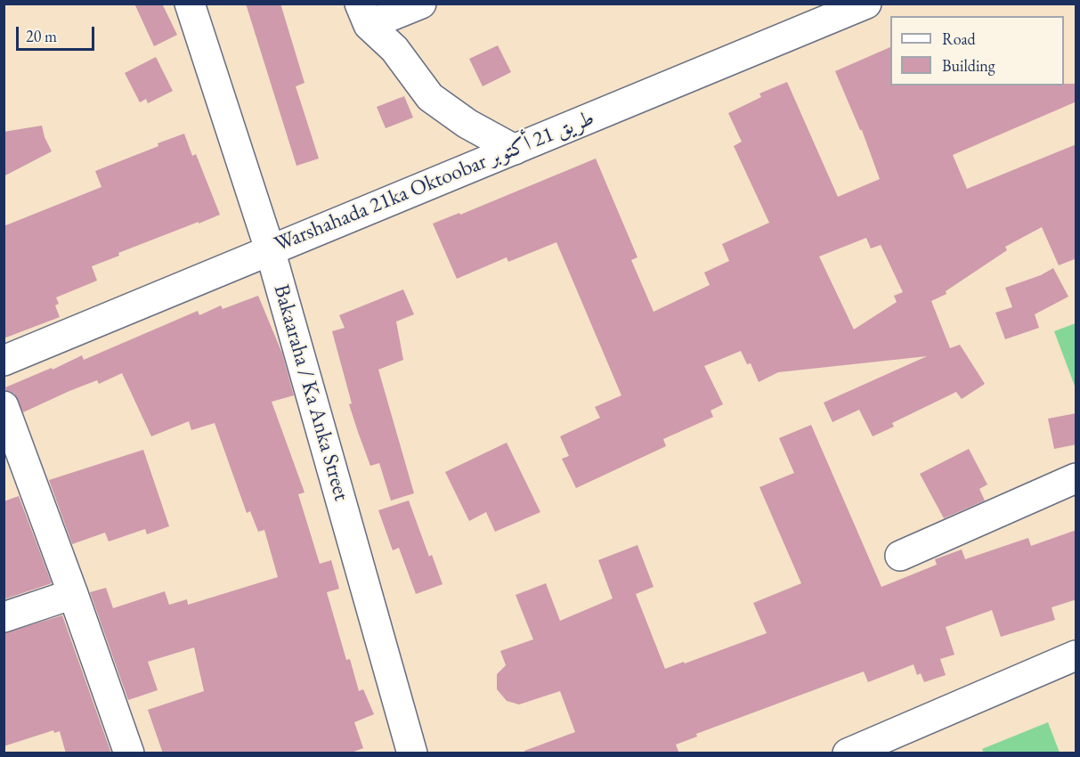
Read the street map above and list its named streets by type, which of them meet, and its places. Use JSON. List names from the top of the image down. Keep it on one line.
{"streets":{"street":["Warshahada 21ka Oktoobar طريق 21 أكتوبر","Bakaaraha / Ka Anka Street"]},"crossings":[["Warshahada 21ka Oktoobar طريق 21 أكتوبر","Bakaaraha / Ka Anka Street"]],"legend":["Road","Building"],"scale_bar":"20 m"}
